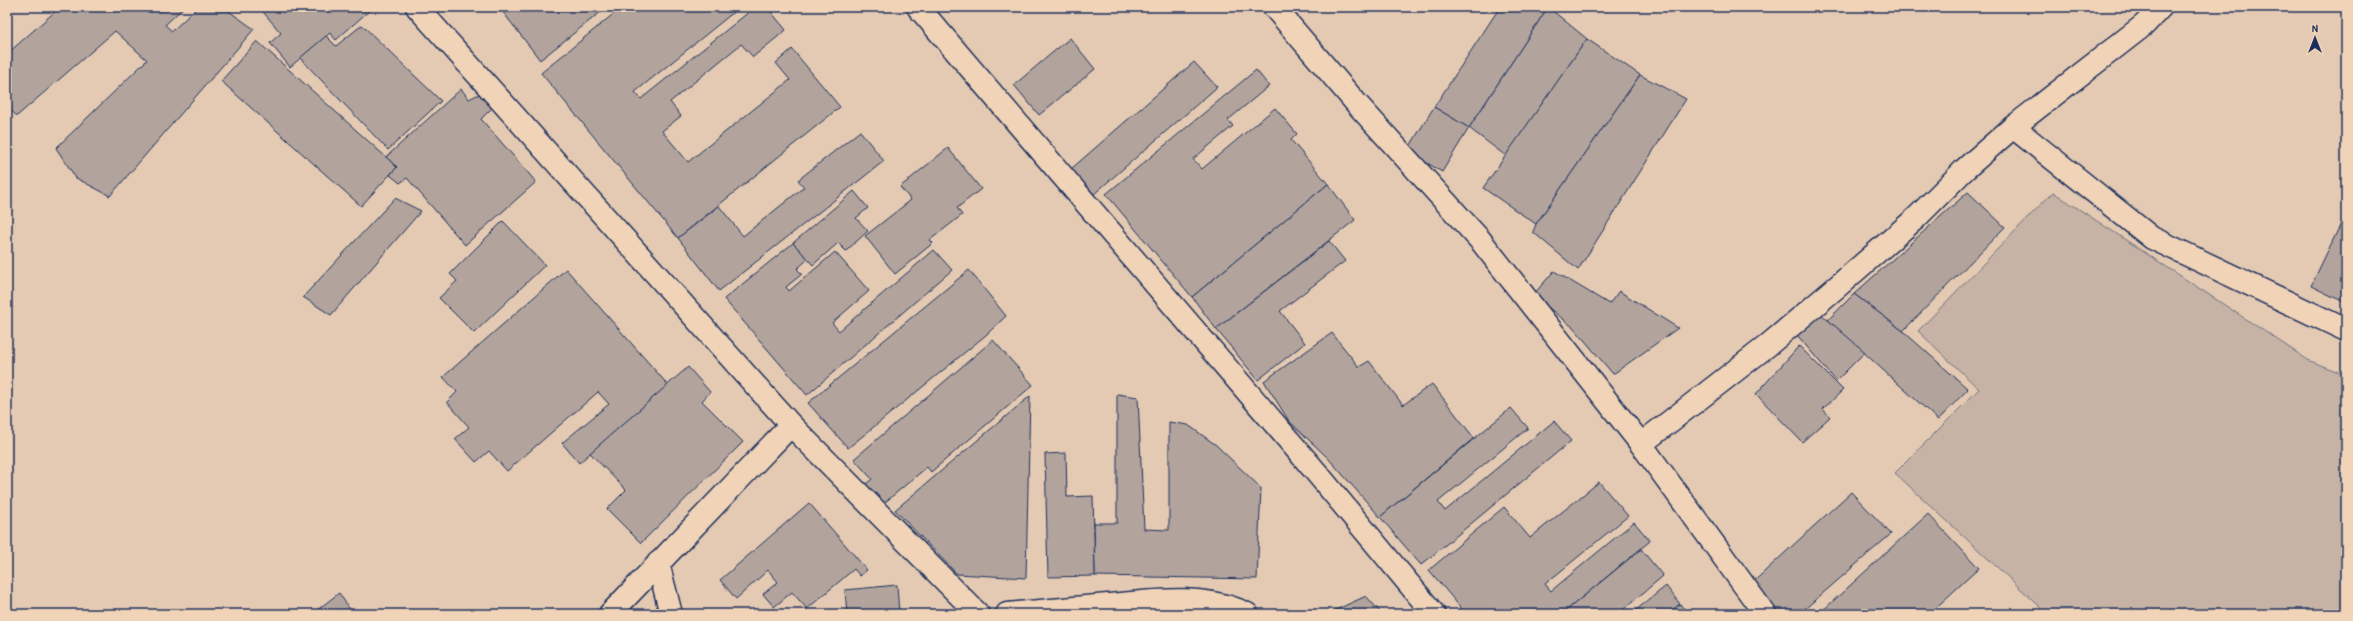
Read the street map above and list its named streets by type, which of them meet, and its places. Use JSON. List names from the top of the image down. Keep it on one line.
{"north":"top"}
